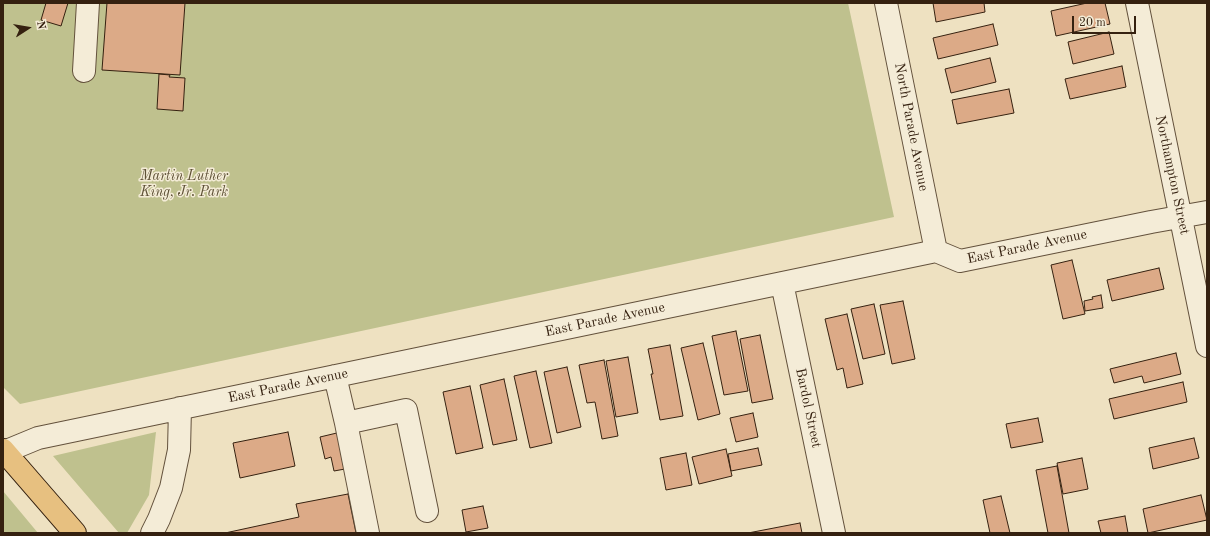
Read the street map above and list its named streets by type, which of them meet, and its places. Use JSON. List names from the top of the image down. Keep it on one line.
{"streets":{"street":["North Parade Avenue","Northampton Street","East Parade Avenue","Bardol Street"]},"crossings":[["North Parade Avenue","East Parade Avenue"],["Northampton Street","East Parade Avenue"],["East Parade Avenue","Bardol Street"]],"parks":["Martin Luther King, Jr. Park"],"scale_bar":"20 m","north":"right"}
